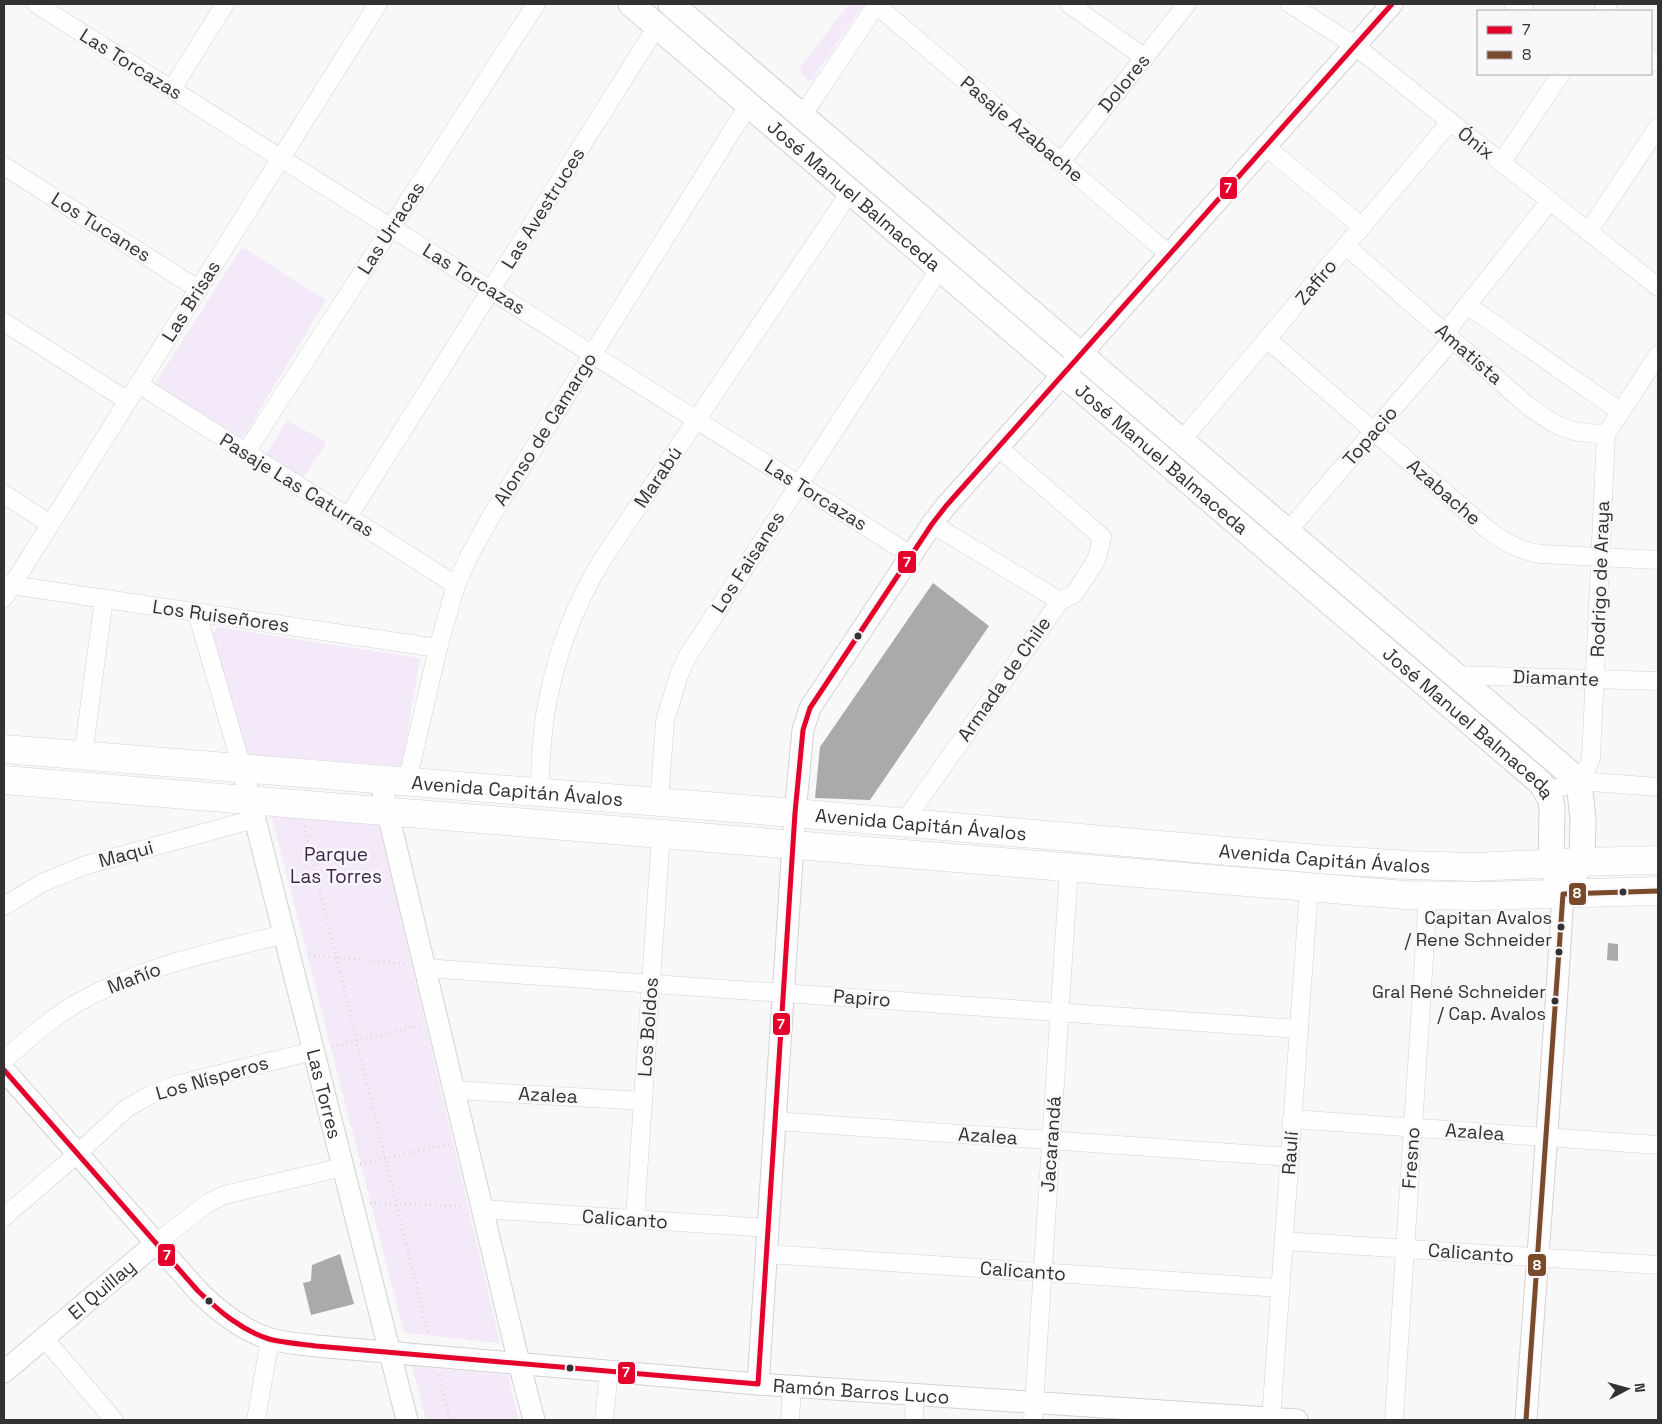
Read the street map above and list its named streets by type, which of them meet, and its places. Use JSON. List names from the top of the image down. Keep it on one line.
{"streets":{"highway":["Avenida Capitán Ávalos"],"main road":["José Manuel Balmaceda"],"street":["Las Torcazas","Dolores","Pasaje Azabache","Ónix","Las Avestruces","Los Tucanes","Las Urracas","Zafiro","Las Brisas","Amatista","Alonso de Camargo","Topacio","Marabú","Pasaje Las Caturras","Azabache","Los Faisanes","Rodrigo de Araya","Los Ruiseñores","Diamante","Armada de Chile","Maqui","Mañío","Papiro","Los Boldos","Los Nísperos","Las Torres","Azalea","Jacarandá","Raulí","Fresno","Calicanto","El Quillay","Ramón Barros Luco"]},"crossings":[["Las Torcazas","Las Avestruces"],["Las Torcazas","Las Urracas"],["Las Torcazas","Las Brisas"],["Las Torcazas","Alonso de Camargo"],["Las Torcazas","Marabú"],["Las Torcazas","Los Faisanes"],["Dolores","Pasaje Azabache"],["Ónix","Zafiro"],["Ónix","Topacio"],["José Manuel Balmaceda","Las Avestruces"],["José Manuel Balmaceda","Zafiro"],["José Manuel Balmaceda","Alonso de Camargo"],["José Manuel Balmaceda","Topacio"],["José Manuel Balmaceda","Marabú"],["José Manuel Balmaceda","Los Faisanes"],["José Manuel Balmaceda","Rodrigo de Araya"],["José Manuel Balmaceda","Diamante"],["José Manuel Balmaceda","Avenida Capitán Ávalos"],["Las Avestruces","Pasaje Las Caturras"],["Los Tucanes","Las Brisas"],["Las Urracas","Pasaje Las Caturras"],["Zafiro","Amatista"],["Zafiro","Azabache"],["Las Brisas","Pasaje Las Caturras"],["Las Brisas","Los Ruiseñores"],["Amatista","Topacio"],["Amatista","Rodrigo de Araya"],["Alonso de Camargo","Pasaje Las Caturras"],["Alonso de Camargo","Los Ruiseñores"],["Alonso de Camargo","Avenida Capitán Ávalos"],["Topacio","Azabache"],["Marabú","Avenida Capitán Ávalos"],["Azabache","Rodrigo de Araya"],["Los Faisanes","Avenida Capitán Ávalos"],["Rodrigo de Araya","Diamante"],["Armada de Chile","Avenida Capitán Ávalos"],["Avenida Capitán Ávalos","Maqui"],["Avenida Capitán Ávalos","Los Boldos"],["Avenida Capitán Ávalos","Las Torres"],["Avenida Capitán Ávalos","Jacarandá"],["Avenida Capitán Ávalos","Raulí"],["Avenida Capitán Ávalos","Fresno"],["Maqui","Las Torres"],["Mañío","Las Torres"],["Papiro","Los Boldos"],["Papiro","Jacarandá"],["Papiro","Raulí"],["Los Boldos","Azalea"],["Los Boldos","Calicanto"],["Los Nísperos","Las Torres"],["Los Nísperos","Ramón Barros Luco"],["Las Torres","El Quillay"],["Las Torres","Ramón Barros Luco"],["Azalea","Jacarandá"],["Azalea","Raulí"],["Azalea","Fresno"],["Jacarandá","Calicanto"],["Jacarandá","Ramón Barros Luco"],["Raulí","Calicanto"],["Raulí","Ramón Barros Luco"],["Fresno","Calicanto"],["El Quillay","Ramón Barros Luco"]],"parks":["Parque Las Torres"],"places":["Capitan Avalos / Rene Schneider","Gral René Schneider / Cap. Avalos"],"lines":["transit line 7","transit line 8"],"legend":["7","8"],"north":"right"}
